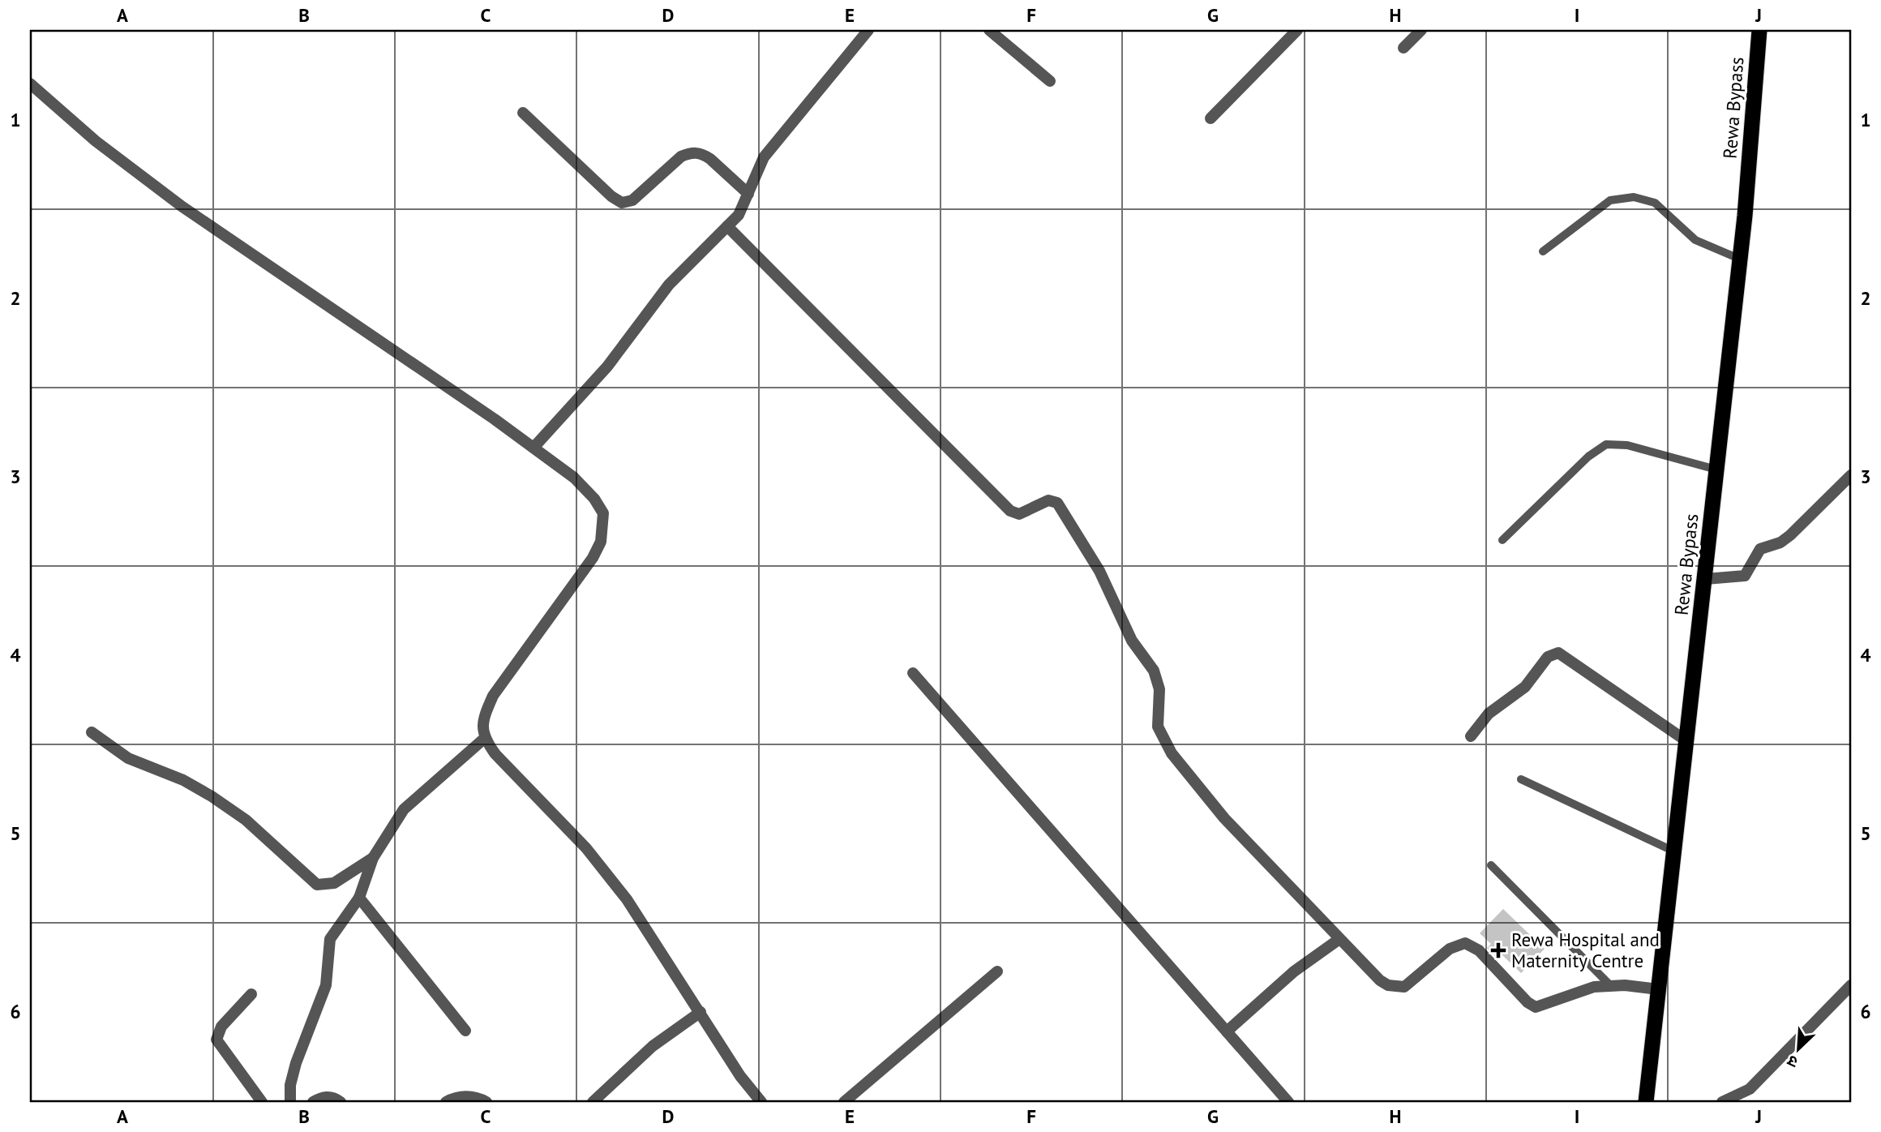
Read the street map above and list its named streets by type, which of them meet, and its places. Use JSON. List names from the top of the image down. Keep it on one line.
{"streets":{"highway":["Rewa Bypass"]},"places":{"health":["Rewa Hospital and Maternity Centre"]},"north":"bottom left","grid":{"columns":["A","B","C","D","E","F","G","H","I","J"],"rows":["1","2","3","4","5","6"]}}
